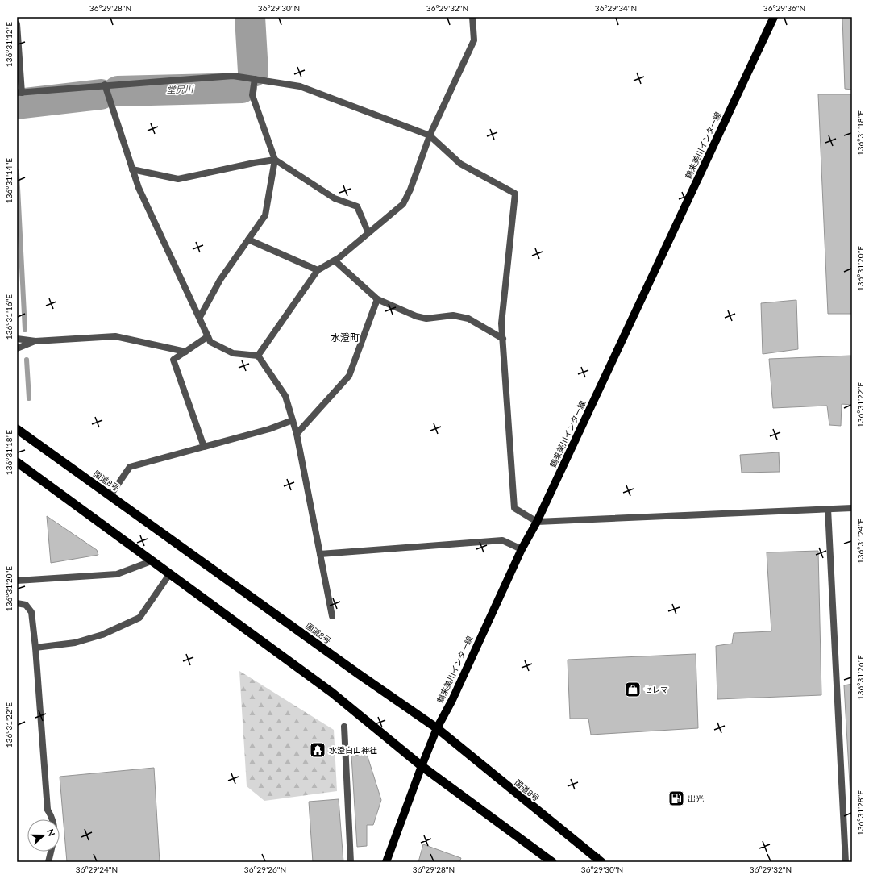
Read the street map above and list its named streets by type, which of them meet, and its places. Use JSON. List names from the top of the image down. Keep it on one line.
{"streets":{"highway":["国道8号"],"main road":["鶴来美川インター線"]},"crossings":[["鶴来美川インター線","国道8号"]],"districts":["水澄町"],"water":["堂尻川"],"places":{"shop":["セレマ"],"temple":["水澄白山神社"],"fuel station":["出光"]},"north":"right","coordinates":["36°29'28\"N","36°29'30\"N","36°29'32\"N","36°29'34\"N","36°29'36\"N","136°31'12\"E","136°31'18\"E","136°31'14\"E","136°31'20\"E","136°31'16\"E","136°31'22\"E","136°31'24\"E","136°31'26\"E","136°31'28\"E","36°29'24\"N","36°29'26\"N"]}
